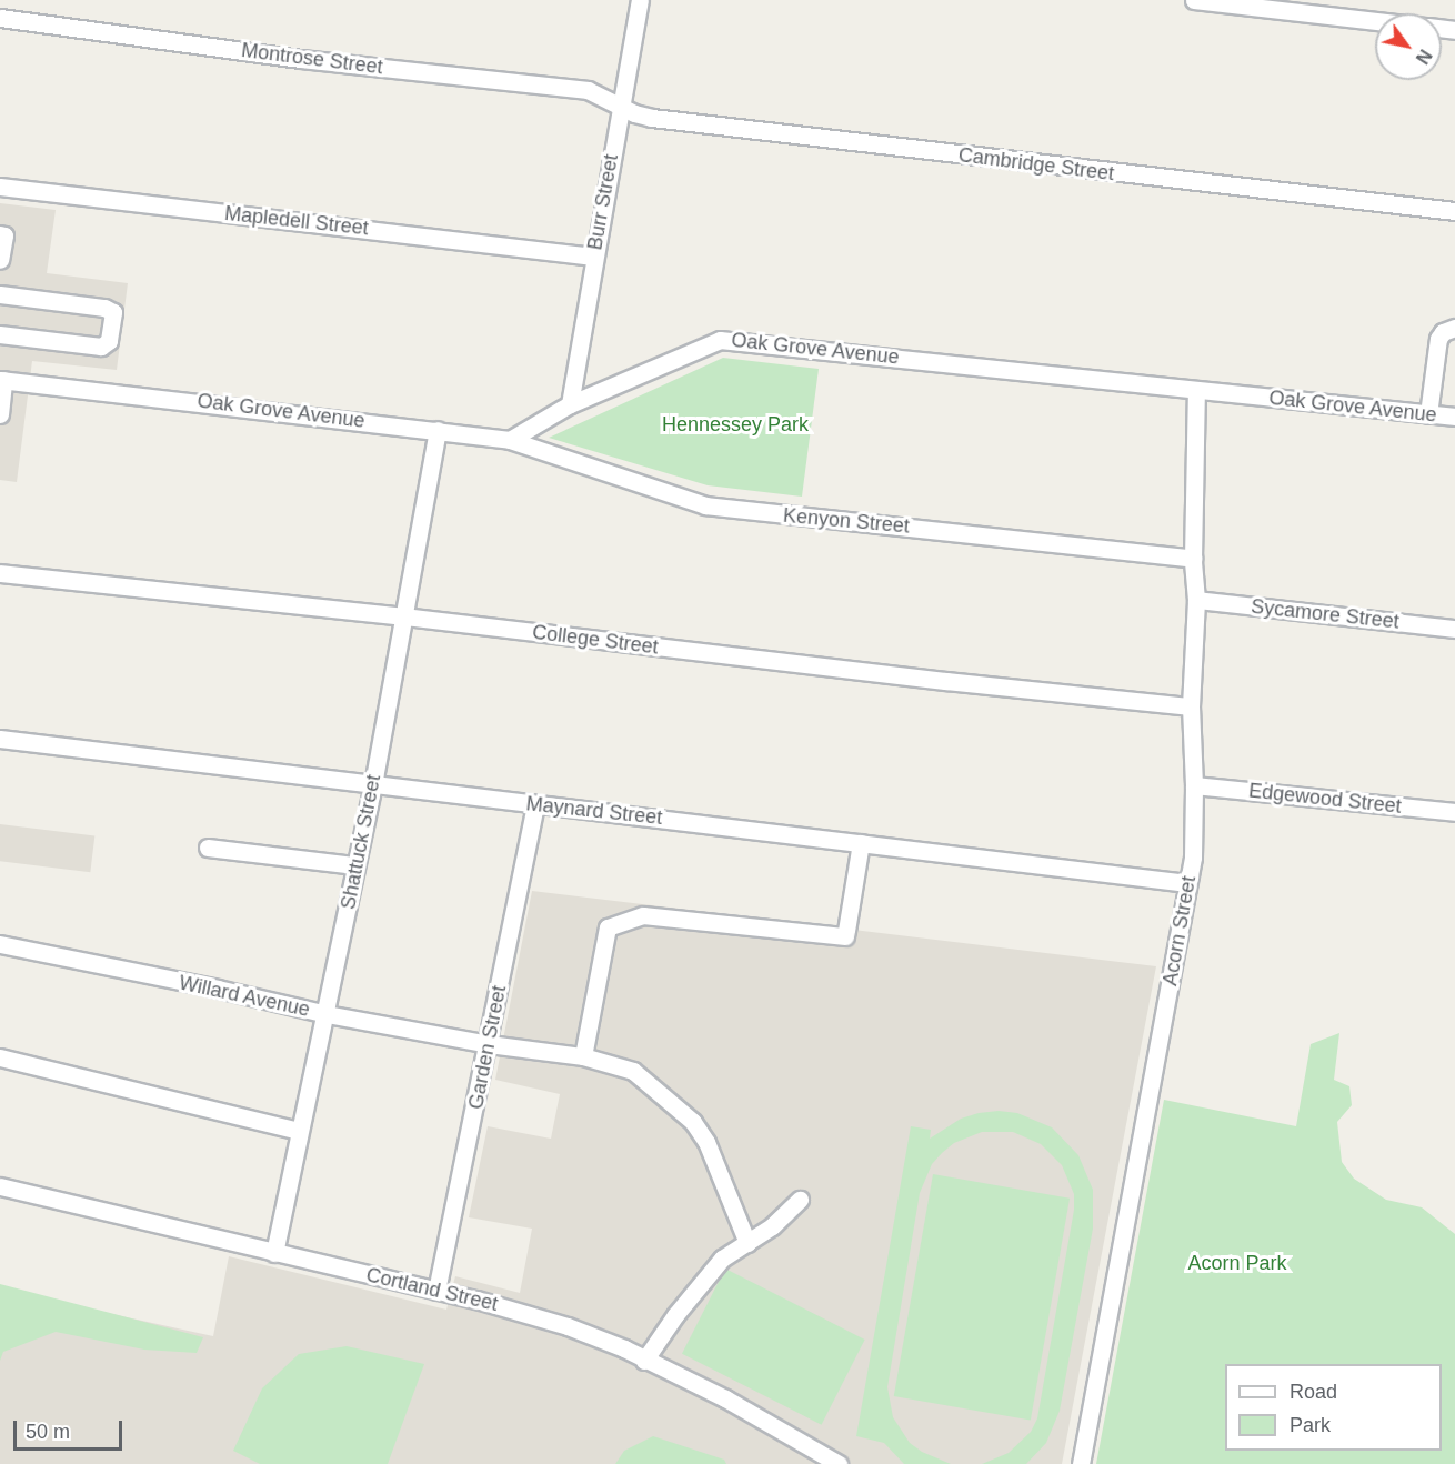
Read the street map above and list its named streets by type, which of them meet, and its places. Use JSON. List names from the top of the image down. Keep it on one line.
{"streets":{"street":["Montrose Street","Cambridge Street","Burr Street","Mapledell Street","Oak Grove Avenue","Kenyon Street","Sycamore Street","College Street","Edgewood Street","Maynard Street","Shattuck Street","Acorn Street","Willard Avenue","Garden Street","Cortland Street"]},"crossings":[["Montrose Street","Cambridge Street"],["Montrose Street","Burr Street"],["Cambridge Street","Burr Street"],["Burr Street","Mapledell Street"],["Burr Street","Oak Grove Avenue"],["Oak Grove Avenue","Kenyon Street"],["Oak Grove Avenue","Shattuck Street"],["Oak Grove Avenue","Acorn Street"],["Kenyon Street","Acorn Street"],["Sycamore Street","Acorn Street"],["College Street","Shattuck Street"],["College Street","Acorn Street"],["Edgewood Street","Acorn Street"],["Maynard Street","Shattuck Street"],["Maynard Street","Acorn Street"],["Maynard Street","Garden Street"],["Shattuck Street","Willard Avenue"],["Shattuck Street","Cortland Street"],["Willard Avenue","Garden Street"],["Garden Street","Cortland Street"]],"parks":["Hennessey Park","Acorn Park"],"legend":["Road","Park"],"scale_bar":"50 m","north":"bottom right"}
